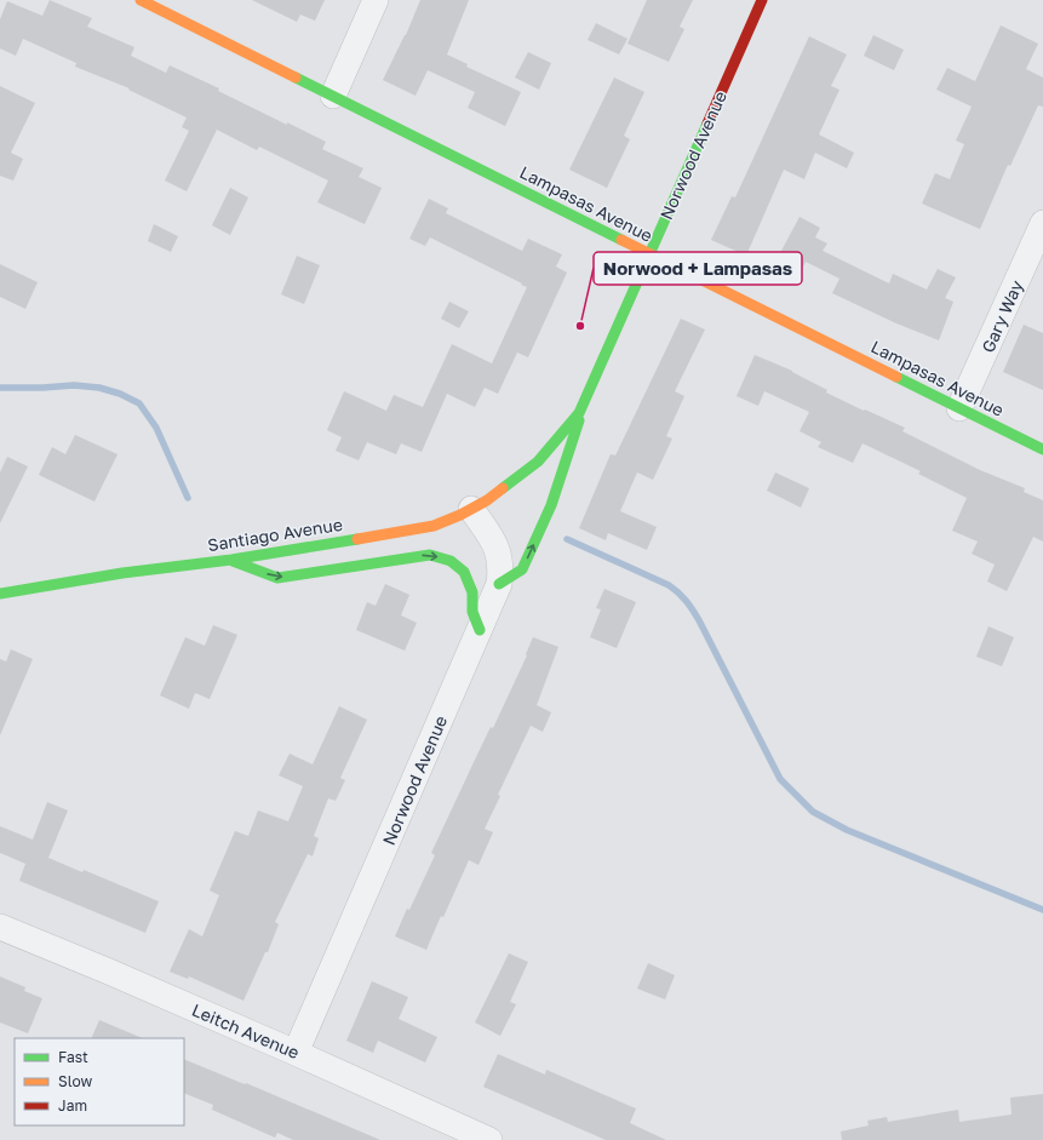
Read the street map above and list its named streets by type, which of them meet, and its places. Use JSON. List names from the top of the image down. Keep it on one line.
{"streets":{"main road":["Norwood Avenue","Lampasas Avenue","Santiago Avenue"],"street":["Gary Way","Leitch Avenue"]},"crossings":[["Norwood Avenue","Lampasas Avenue"],["Norwood Avenue","Santiago Avenue"],["Norwood Avenue","Leitch Avenue"],["Lampasas Avenue","Gary Way"]],"places":["Norwood + Lampasas"],"legend":["Fast","Slow","Jam"]}
